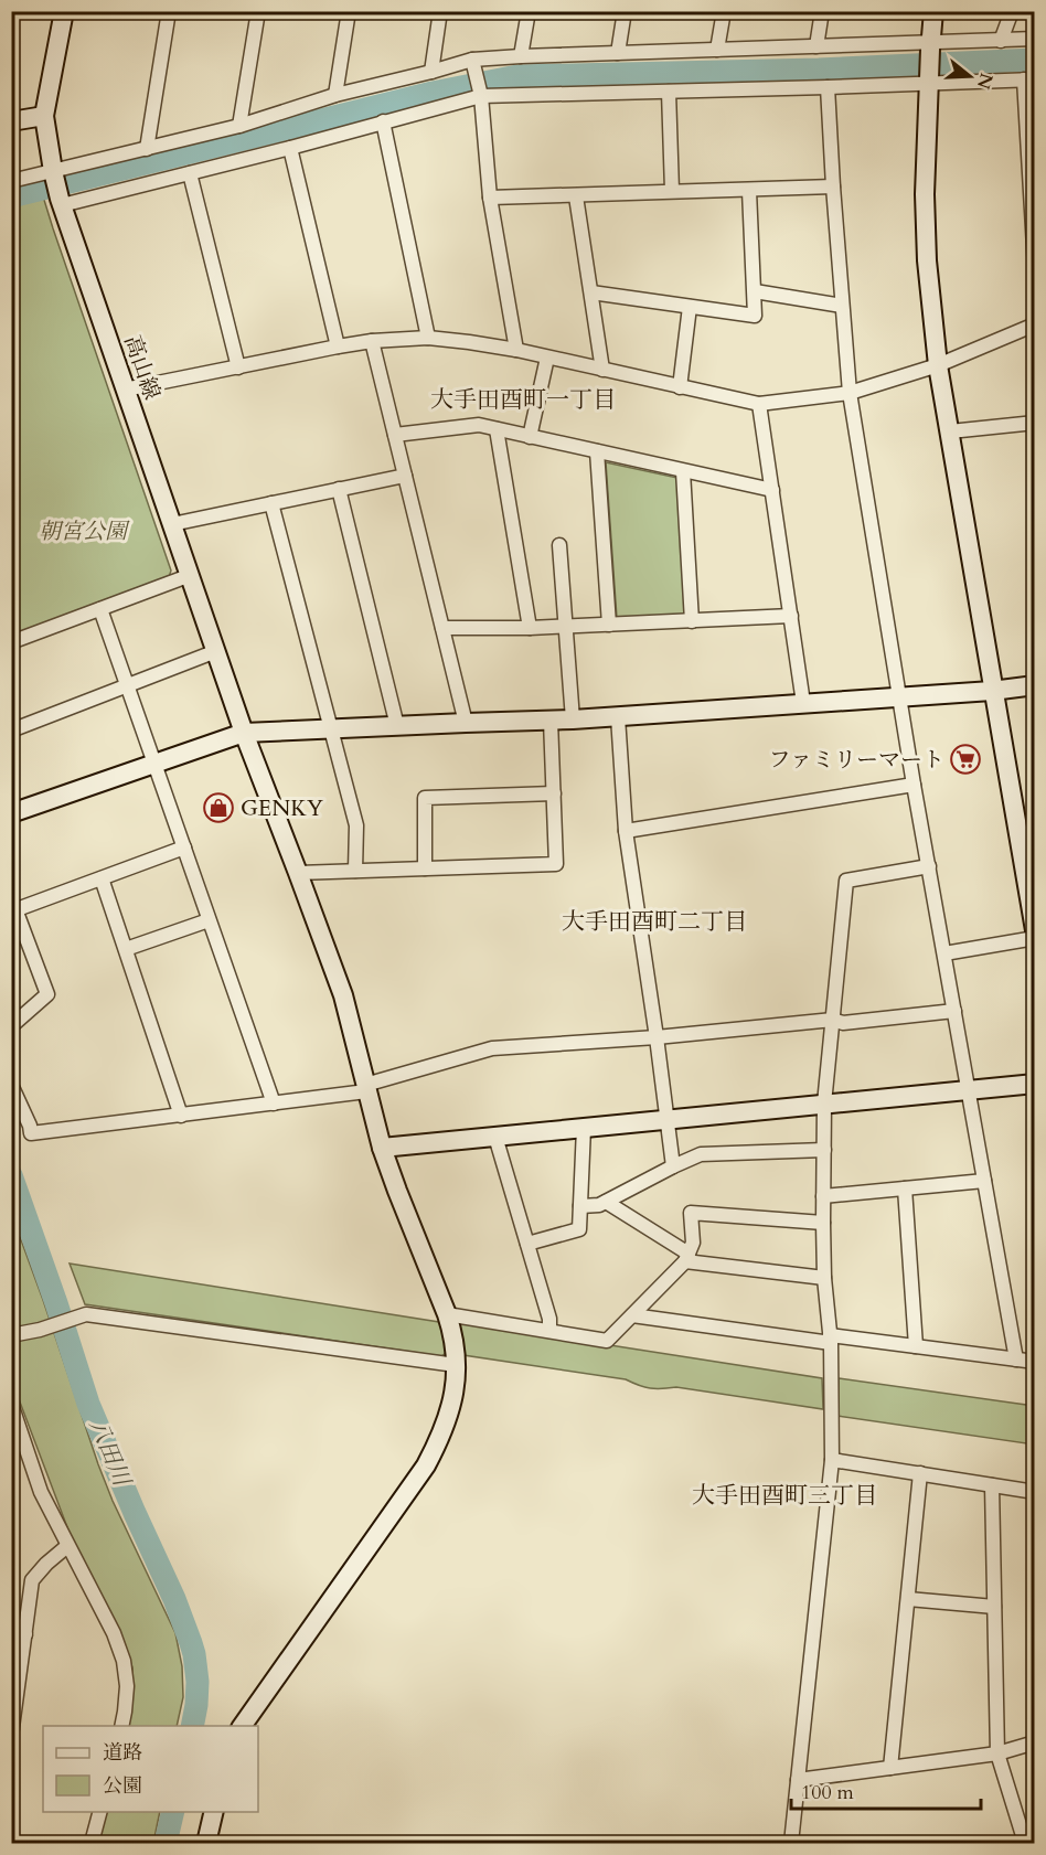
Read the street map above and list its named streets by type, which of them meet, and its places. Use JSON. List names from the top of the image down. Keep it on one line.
{"streets":{"street":["高山線"]},"districts":["大手田酉町一丁目","大手田酉町二丁目","大手田酉町三丁目"],"water":["八田川"],"parks":["朝宮公園"],"places":{"supermarket":["ファミリーマート"],"shop":["GENKY"]},"legend":["道路","公園"],"scale_bar":"100 m","north":"right"}
